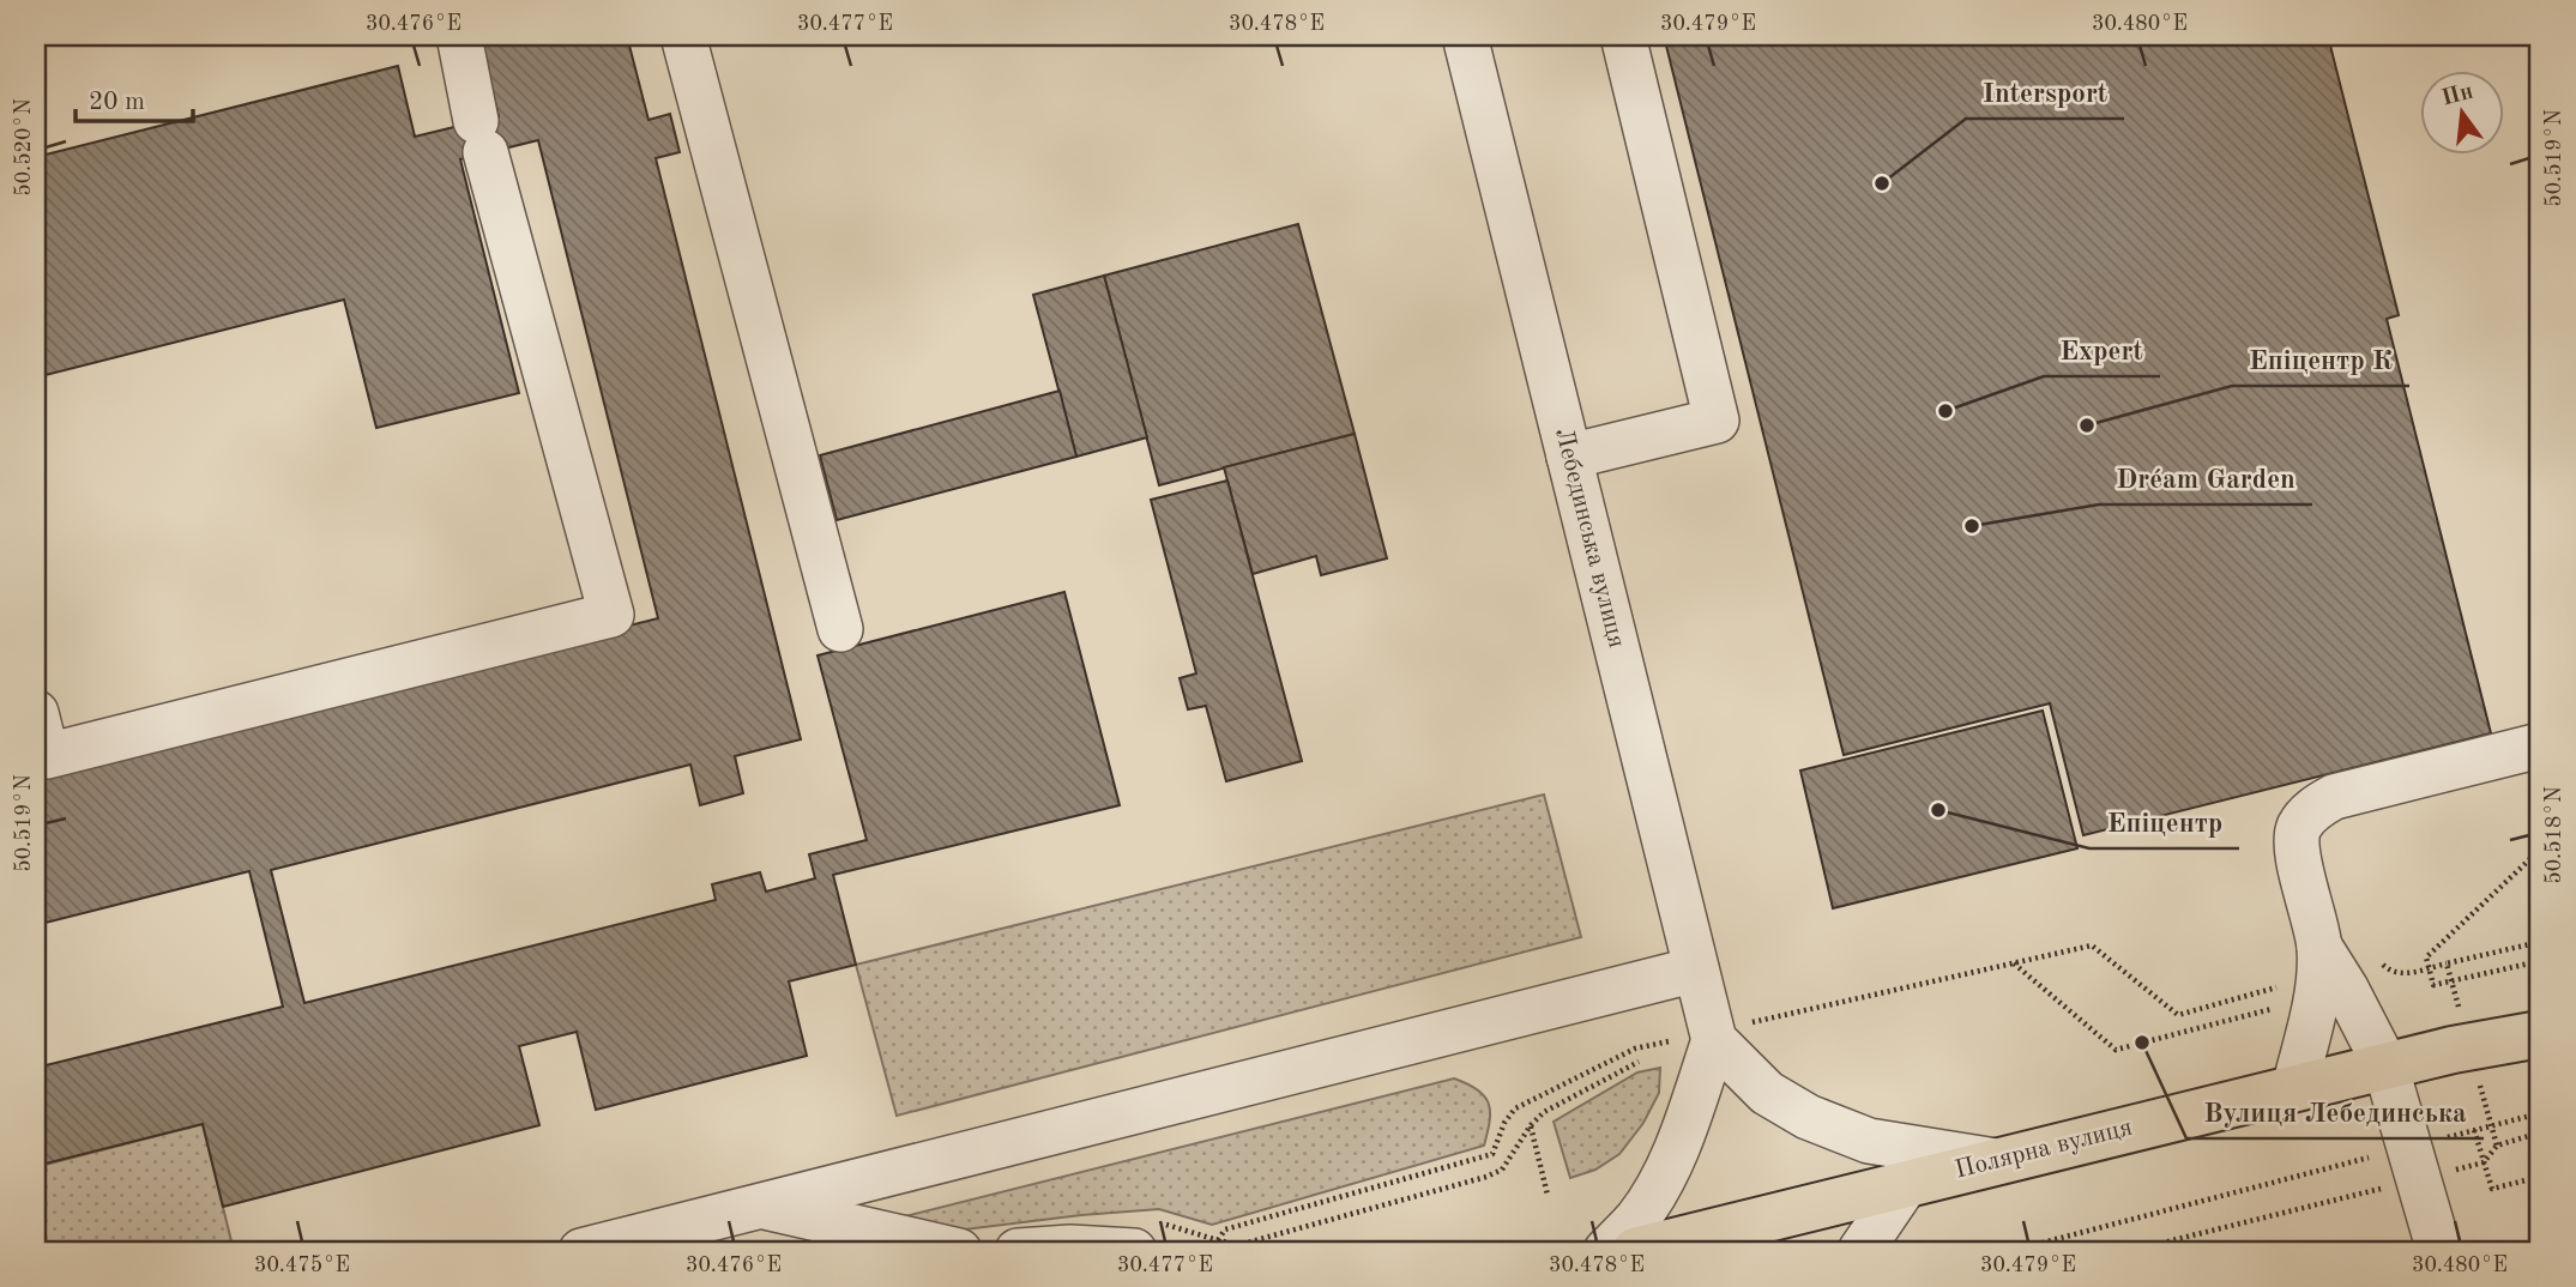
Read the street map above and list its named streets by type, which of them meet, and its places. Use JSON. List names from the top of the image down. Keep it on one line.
{"streets":{"main road":["Полярна вулиця"],"street":["Лебединська вулиця"]},"places":["Intersport","Expert","Епіцентр К","Dréam Garden","Епіцентр","Вулиця Лебединська"],"scale_bar":"20 m","north":"top","coordinates":["30.476°E","30.477°E","30.478°E","30.479°E","30.480°E","50.520°N","50.519°N","50.518°N","30.475°E"]}
